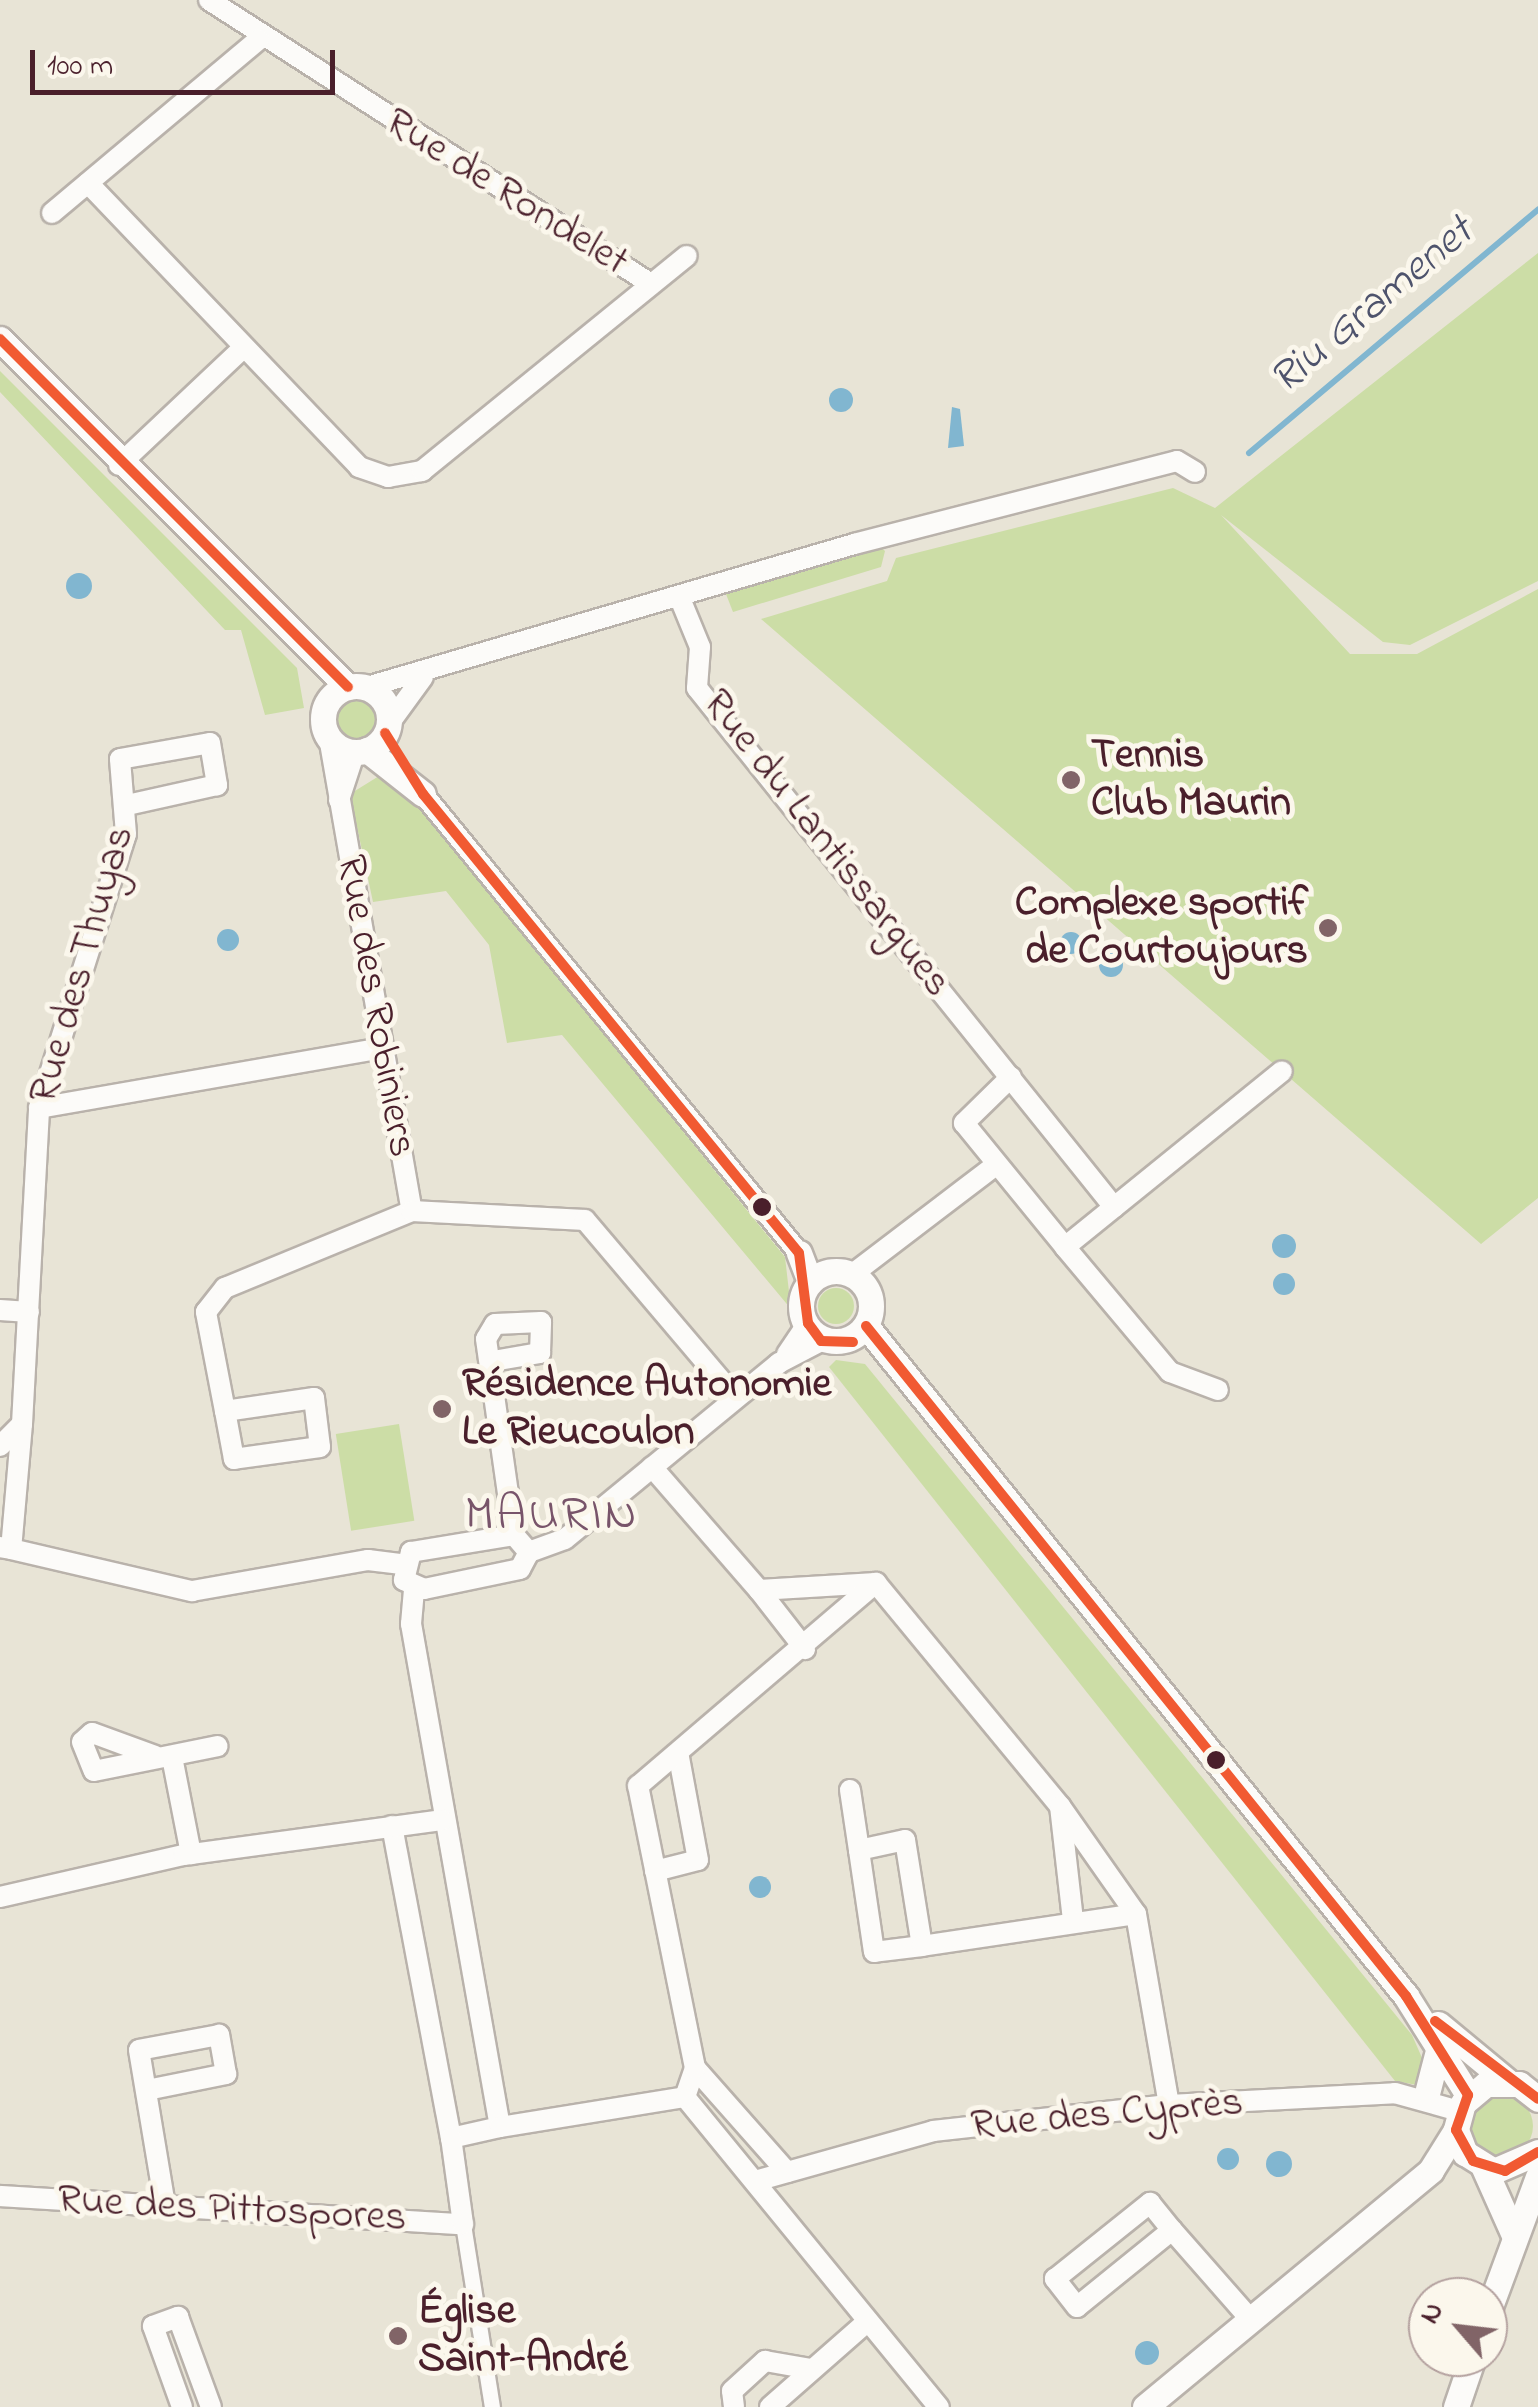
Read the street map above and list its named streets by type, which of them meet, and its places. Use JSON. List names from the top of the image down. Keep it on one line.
{"streets":{"street":["Rue de Rondelet","Rue du Lantissargues","Rue des Thuyas","Rue des Robiniers","Rue des Cyprès","Rue des Pittospores"]},"districts":["MAURIN"],"water":["Riu Gramenet"],"places":["Tennis Club Maurin","Complexe sportif de Courtoujours","Résidence Autonomie Le Rieucoulon","Église Saint-André"],"scale_bar":"100 m","north":"top left"}
